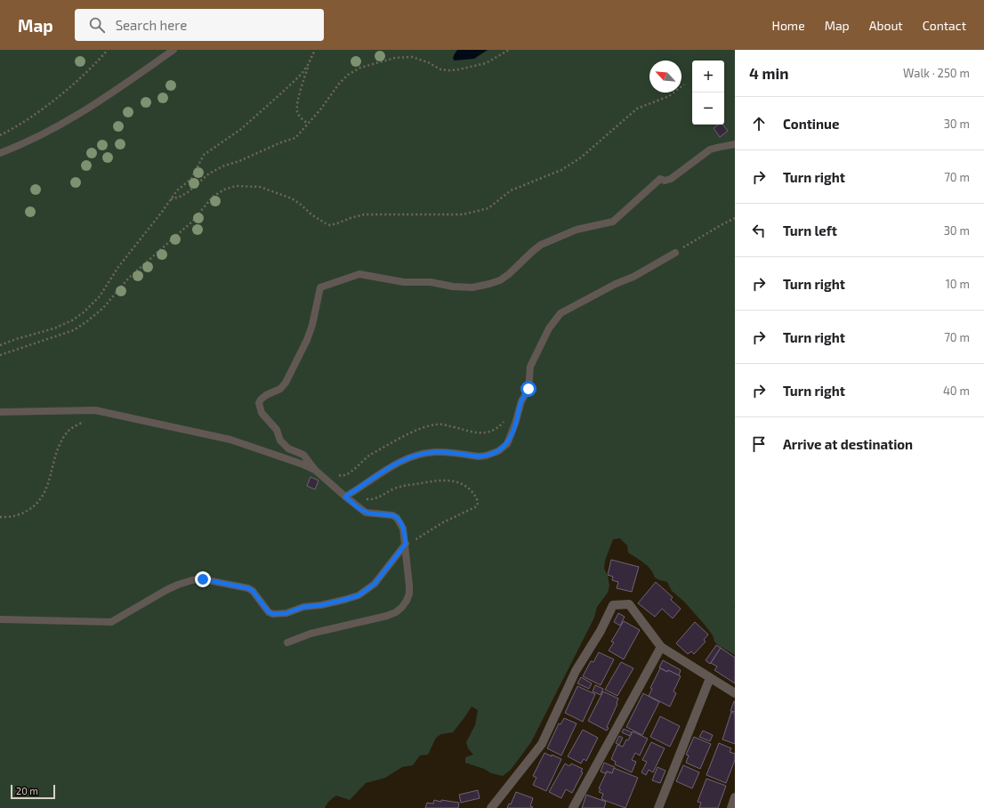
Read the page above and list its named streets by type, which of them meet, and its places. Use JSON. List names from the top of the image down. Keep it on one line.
{"scale_bar":"20 m","north":"top left","page":{"header":"Map","search":"Search here","nav":["Home","Map","About","Contact"],"heading":["4 min","Walk · 250 m"],"map_buttons":["+","−"],"list":[["Continue","30 m"],["Turn right","70 m"],["Turn left","30 m"],["Turn right","10 m"],["Turn right","70 m"],["Turn right","40 m"],"Arrive at destination"],"scale":"20 m"}}
